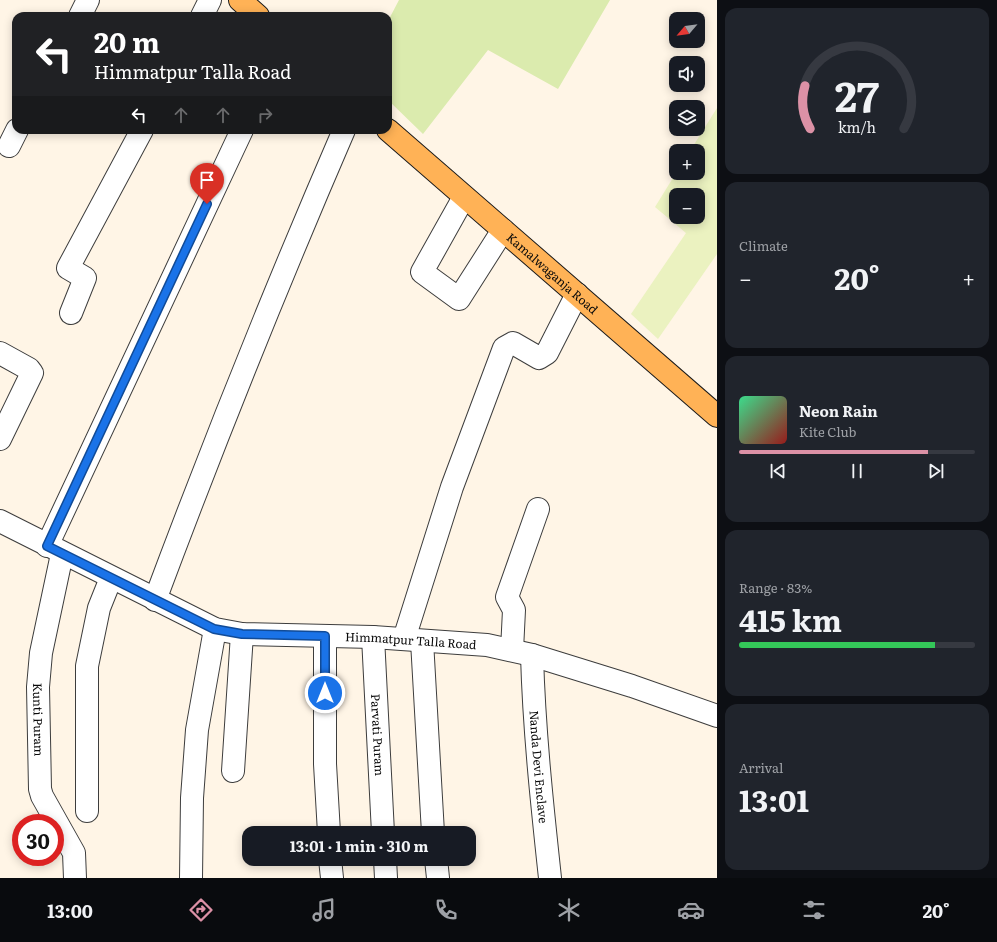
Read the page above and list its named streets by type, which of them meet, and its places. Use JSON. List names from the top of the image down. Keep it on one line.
{"streets":{"main road":["Kamalwaganja Road"],"street":["Himmatpur Talla Road","Kunti Puram","Parvati Puram","Nanda Devi Enclave"]},"crossings":[["Himmatpur Talla Road","Kunti Puram"],["Himmatpur Talla Road","Parvati Puram"],["Himmatpur Talla Road","Nanda Devi Enclave"]],"north":"bottom left","page":{"map_buttons":["+","−"],"turn":["20 m","Himmatpur Talla Road"],"tile":["Climate",["Range · 83%","415 km"],["Arrival","13:01"]],"heat":["−","20°","+"],"song":["Neon Rain","Kite Club"],"limit":"30","trip":"13:01 · 1 min · 310 m","tabs":["13:00","20°"],"gauge":["27","km/h"]}}
